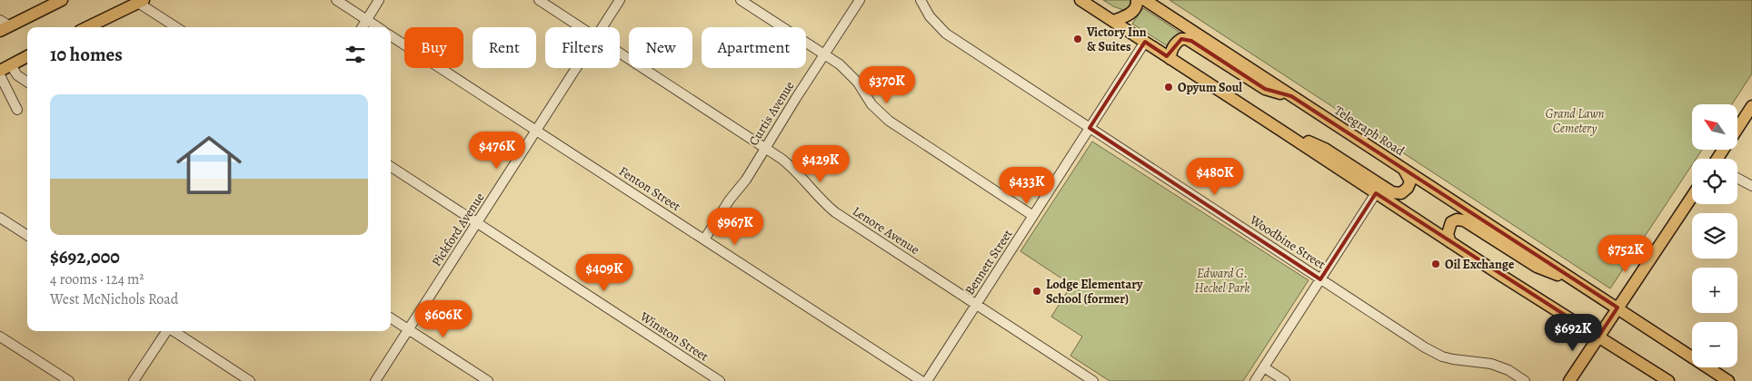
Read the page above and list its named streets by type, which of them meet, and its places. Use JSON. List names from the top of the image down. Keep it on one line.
{"streets":{"main road":["Telegraph Road"],"street":["Curtis Avenue","Fenton Street","Pickford Avenue","Lenore Avenue","Woodbine Street","Bennett Street","Winston Street"]},"crossings":[["Curtis Avenue","Fenton Street"],["Curtis Avenue","Lenore Avenue"],["Fenton Street","Pickford Avenue"],["Pickford Avenue","Winston Street"],["Lenore Avenue","Bennett Street"],["Woodbine Street","Bennett Street"]],"parks":["Grand Lawn Cemetery","Edward G. Heckel Park"],"places":["Victory Inn & Suites","Opyum Soul","Oil Exchange","Lodge Elementary School (former)"],"north":"top left","page":{"chip":["Buy","Rent","Filters","New","Apartment"],"heading":"10 homes","price":["$370K","$476K","$429K","$480K","$433K","$967K","$752K","$409K","$606K","$692K"],"list":[{"name":"$692,000","note":"4 rooms · 124 m² · West McNichols Road"}],"map_buttons":["+","−"]}}
